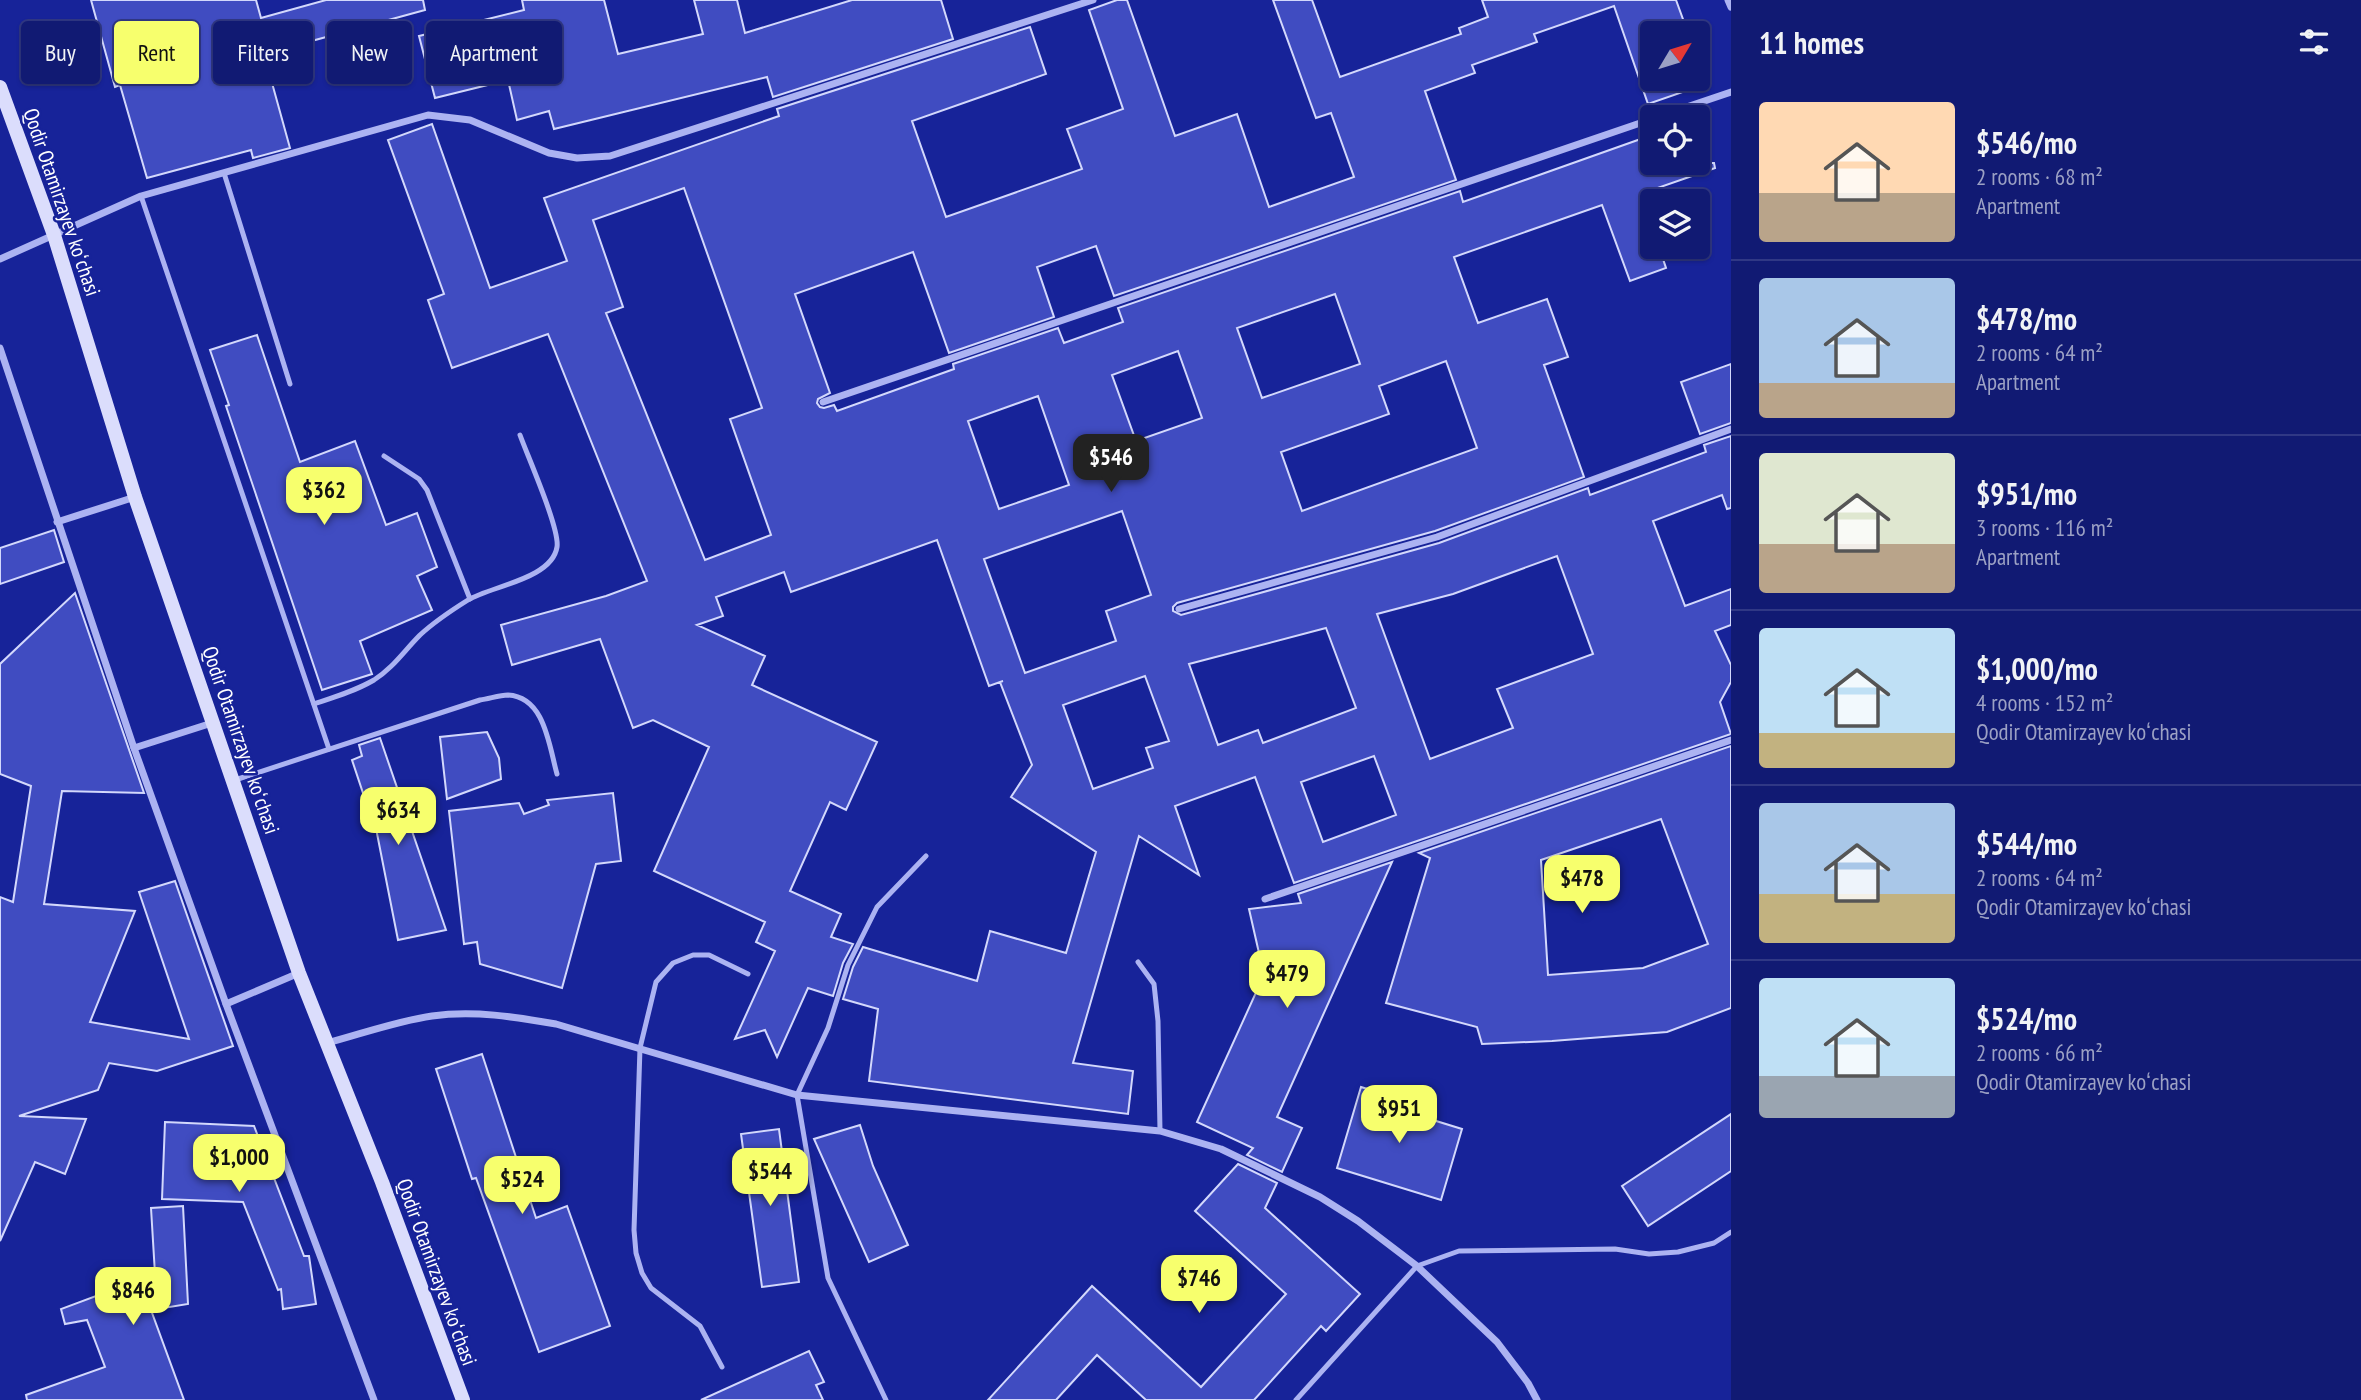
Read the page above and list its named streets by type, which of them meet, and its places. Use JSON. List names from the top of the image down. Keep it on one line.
{"streets":{"main road":["Qodir Otamirzayev koʻchasi"]},"north":"top right","page":{"heading":"11 homes","chip":["Buy","Rent","Filters","New","Apartment"],"list":[{"name":"$546/mo","note":"2 rooms · 68 m² · Apartment"},{"name":"$478/mo","note":"2 rooms · 64 m² · Apartment"},{"name":"$951/mo","note":"3 rooms · 116 m² · Apartment"},{"name":"$1,000/mo","note":"4 rooms · 152 m² · Qodir Otamirzayev koʻchasi"},{"name":"$544/mo","note":"2 rooms · 64 m² · Qodir Otamirzayev koʻchasi"},{"name":"$524/mo","note":"2 rooms · 66 m² · Qodir Otamirzayev koʻchasi"}],"price":["$546","$362","$634","$478","$479","$951","$1,000","$544","$524","$746","$846"]}}
